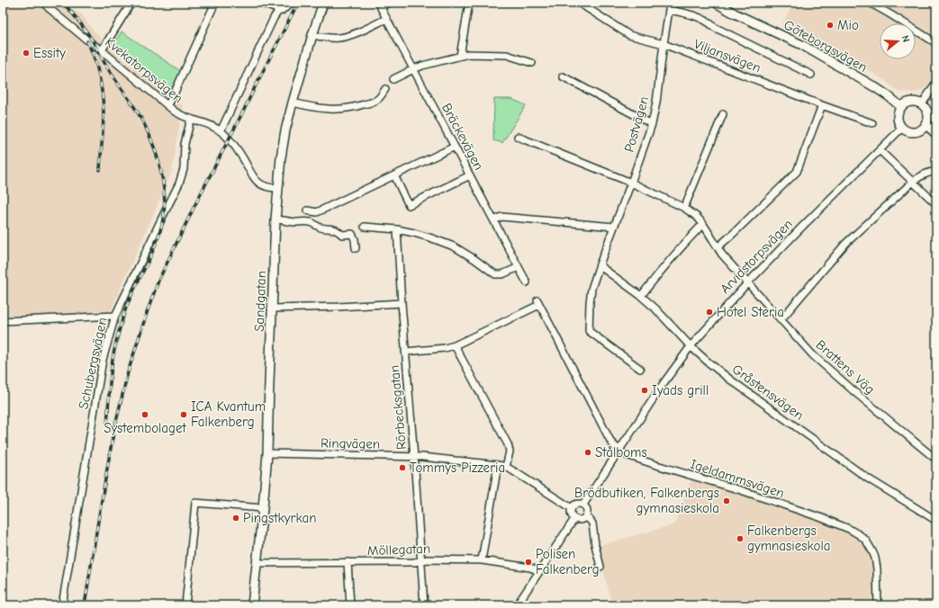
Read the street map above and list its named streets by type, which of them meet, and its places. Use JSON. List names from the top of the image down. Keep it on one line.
{"streets":{"main road":["Göteborgsvägen","Sandgatan"],"street":["Viljansvägen","Kvekatorpsvägen","Postvägen","Bräckevägen","Arvidstorpsvägen","Schubergsvägen","Brattens Väg","Gråstensvägen","Rörbecksgatan","Ringvägen","Igeldammsvägen","Möllegatan"]},"crossings":[["Göteborgsvägen","Arvidstorpsvägen"],["Viljansvägen","Postvägen"],["Kvekatorpsvägen","Sandgatan"],["Kvekatorpsvägen","Schubergsvägen"],["Postvägen","Brattens Väg"],["Postvägen","Gråstensvägen"],["Arvidstorpsvägen","Brattens Väg"],["Arvidstorpsvägen","Gråstensvägen"],["Arvidstorpsvägen","Ringvägen"],["Arvidstorpsvägen","Igeldammsvägen"],["Sandgatan","Ringvägen"],["Sandgatan","Möllegatan"],["Rörbecksgatan","Ringvägen"],["Rörbecksgatan","Möllegatan"]],"places":["Mio","Essity","Hotel Steria","Iyads grill","Systembolaget","ICA Kvantum Falkenberg","Stålboms","Tommys Pizzeria","Brödbutiken, Falkenbergs gymnasieskola","Pingstkyrkan","Falkenbergs gymnasieskola","Polisen Falkenberg"],"north":"right"}
